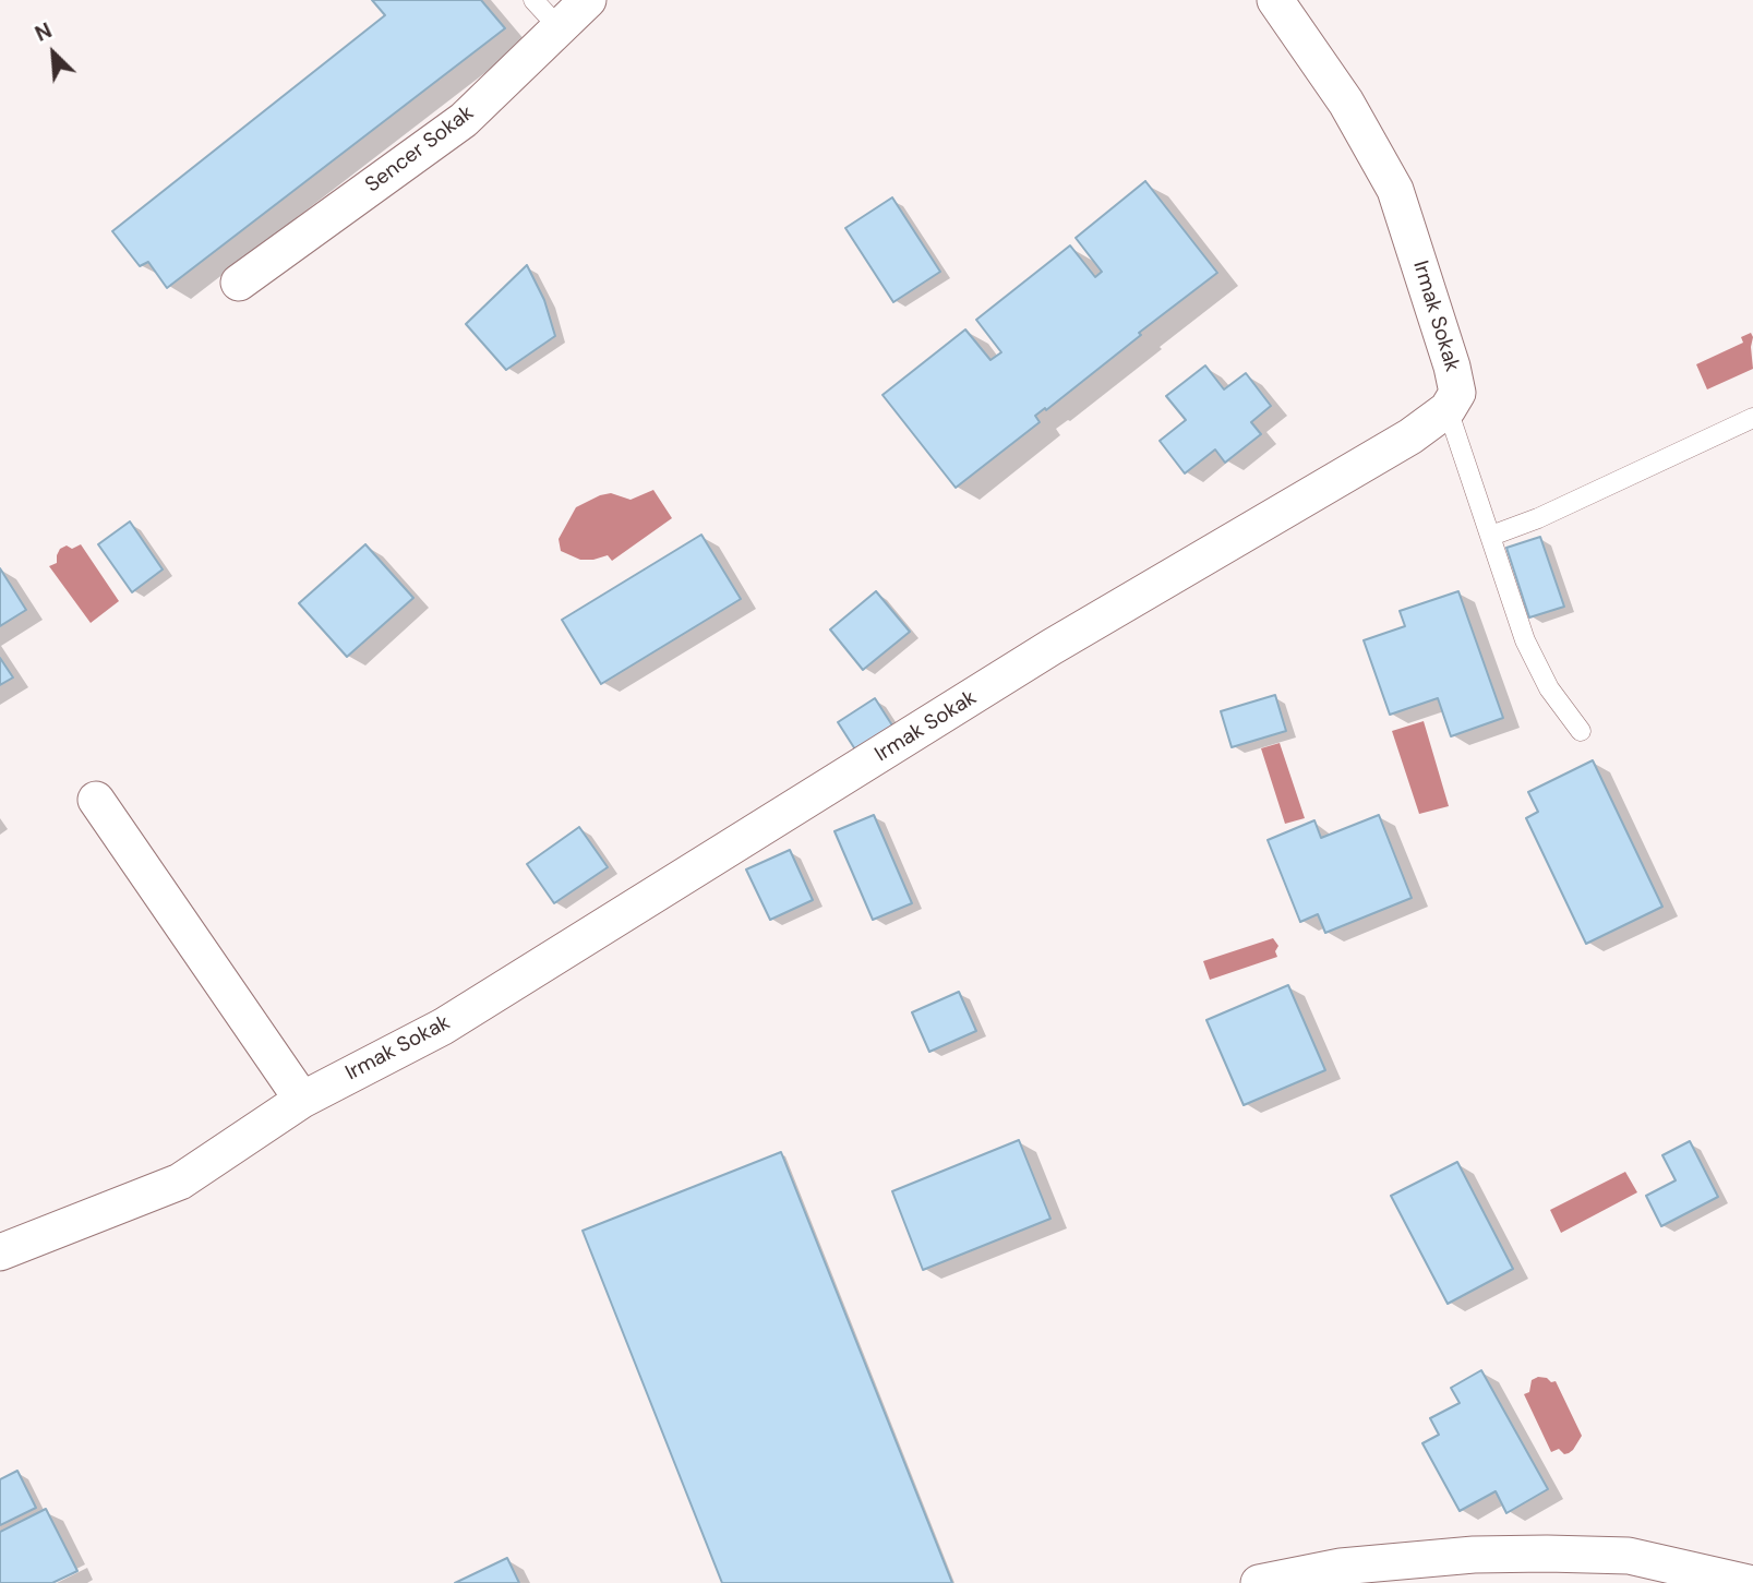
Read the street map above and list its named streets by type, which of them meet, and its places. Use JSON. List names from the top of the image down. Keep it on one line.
{"streets":{"street":["Sencer Sokak","Irmak Sokak"]},"north":"top left"}
